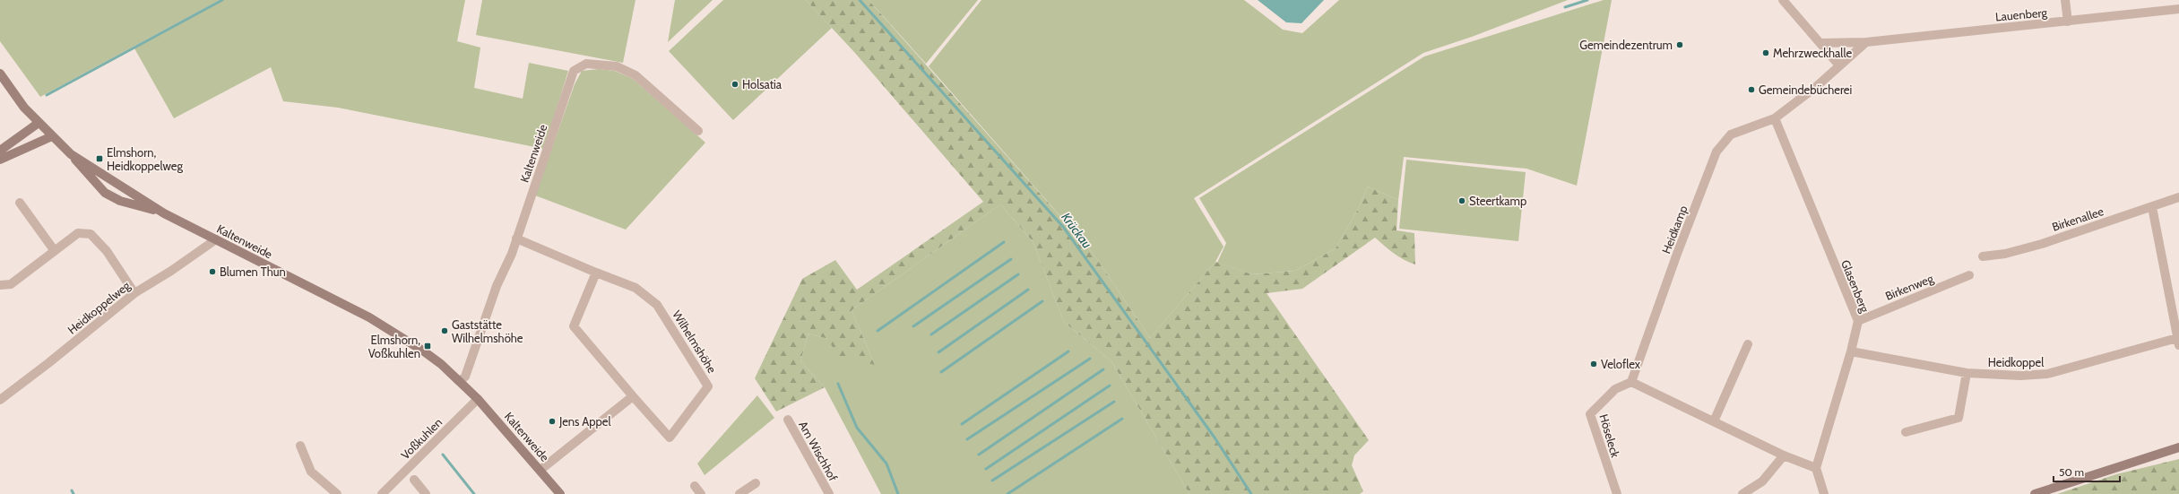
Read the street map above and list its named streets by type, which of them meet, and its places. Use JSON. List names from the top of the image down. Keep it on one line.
{"streets":{"main road":["Kaltenweide"],"street":["Lauenberg","Birkenallee","Heidkamp","Glasenberg","Birkenweg","Heidkoppelweg","Wilhelmshöhe","Heidkoppel","Höseleck","Voßkuhlen","Am Wischhof"]},"crossings":[["Kaltenweide","Heidkoppelweg"],["Kaltenweide","Wilhelmshöhe"],["Kaltenweide","Voßkuhlen"],["Birkenallee","Heidkoppel"],["Heidkamp","Glasenberg"],["Heidkamp","Höseleck"],["Glasenberg","Birkenweg"],["Glasenberg","Heidkoppel"]],"water":["Krückau"],"places":{"other":["Gemeindezentrum","Mehrzweckhalle","Holsatia","Gemeindebücherei","Steertkamp","Blumen Thun","Gaststätte Wilhelmshöhe","Veloflex","Jens Appel"],"transit":["Elmshorn, Heidkoppelweg","Elmshorn, Voßkuhlen"]},"scale_bar":"50 m"}
